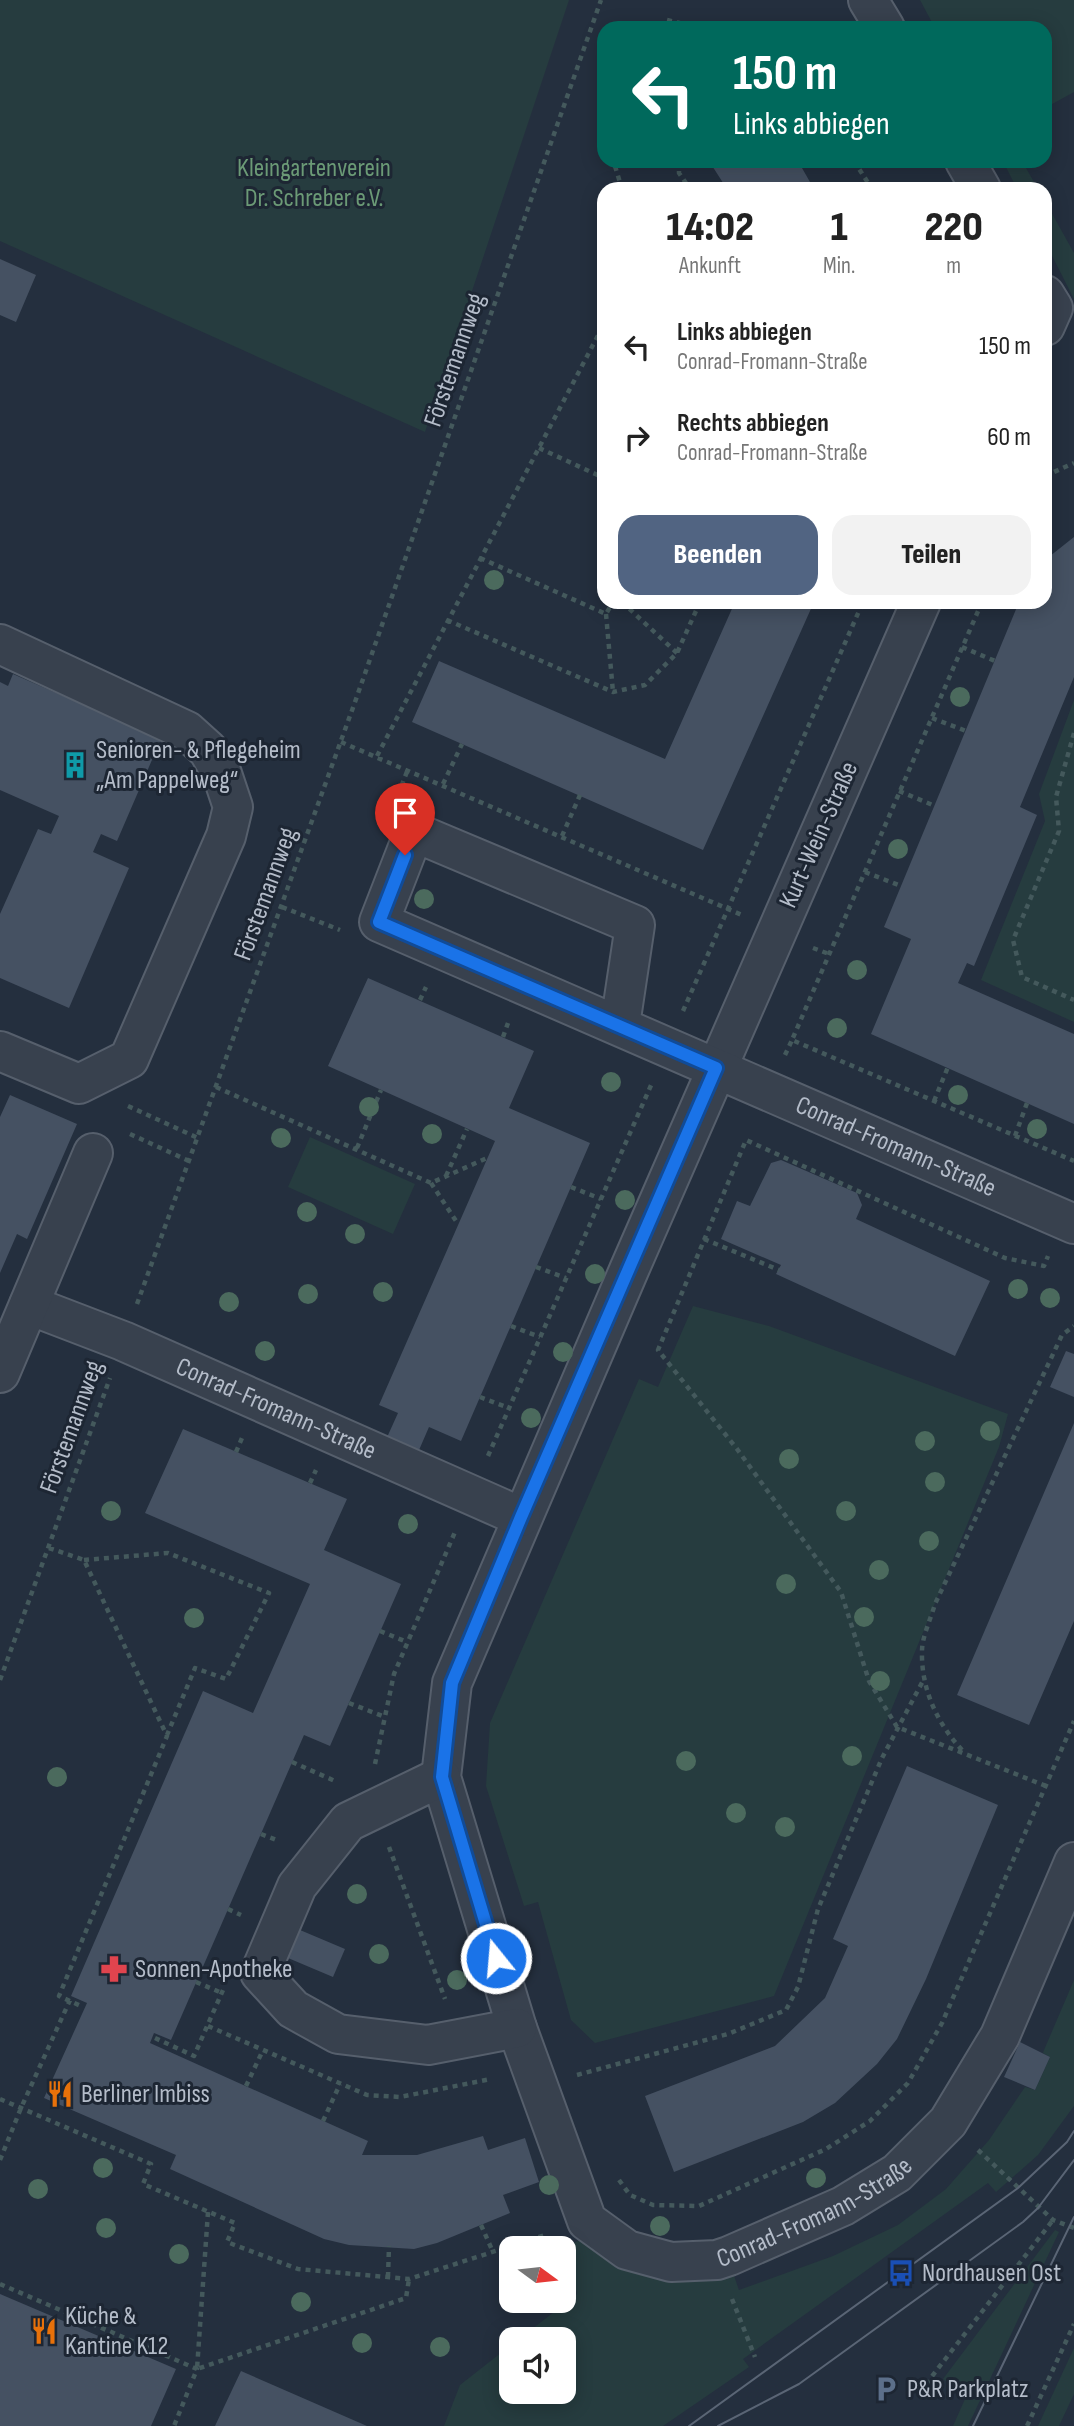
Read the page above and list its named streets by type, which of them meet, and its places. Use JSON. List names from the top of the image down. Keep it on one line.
{"streets":{"street":["Kurt-Wein-Straße","Conrad-Fromann-Straße"],"path":["Förstemannweg"]},"crossings":[["Förstemannweg","Conrad-Fromann-Straße"],["Kurt-Wein-Straße","Conrad-Fromann-Straße"]],"parks":["Kleingartenverein Dr. Schreber e.V."],"places":{"building":["Senioren- & Pflegeheim „Am Pappelweg“"],"pharmacy":["Sonnen-Apotheke"],"restaurant":["Berliner Imbiss","Küche & Kantine K12"],"bus stop":["Nordhausen Ost"],"parking":["P&R Parkplatz"]},"north":"right","page":{"turn":["150 m","Links abbiegen"],"eta":["14:02","Ankunft","1","Min.","220","m"],"list":[{"name":"Links abbiegen","note":"Conrad-Fromann-Straße","value":"150 m"},{"name":"Rechts abbiegen","note":"Conrad-Fromann-Straße","value":"60 m"}],"buttons":["Beenden","Teilen"]}}
